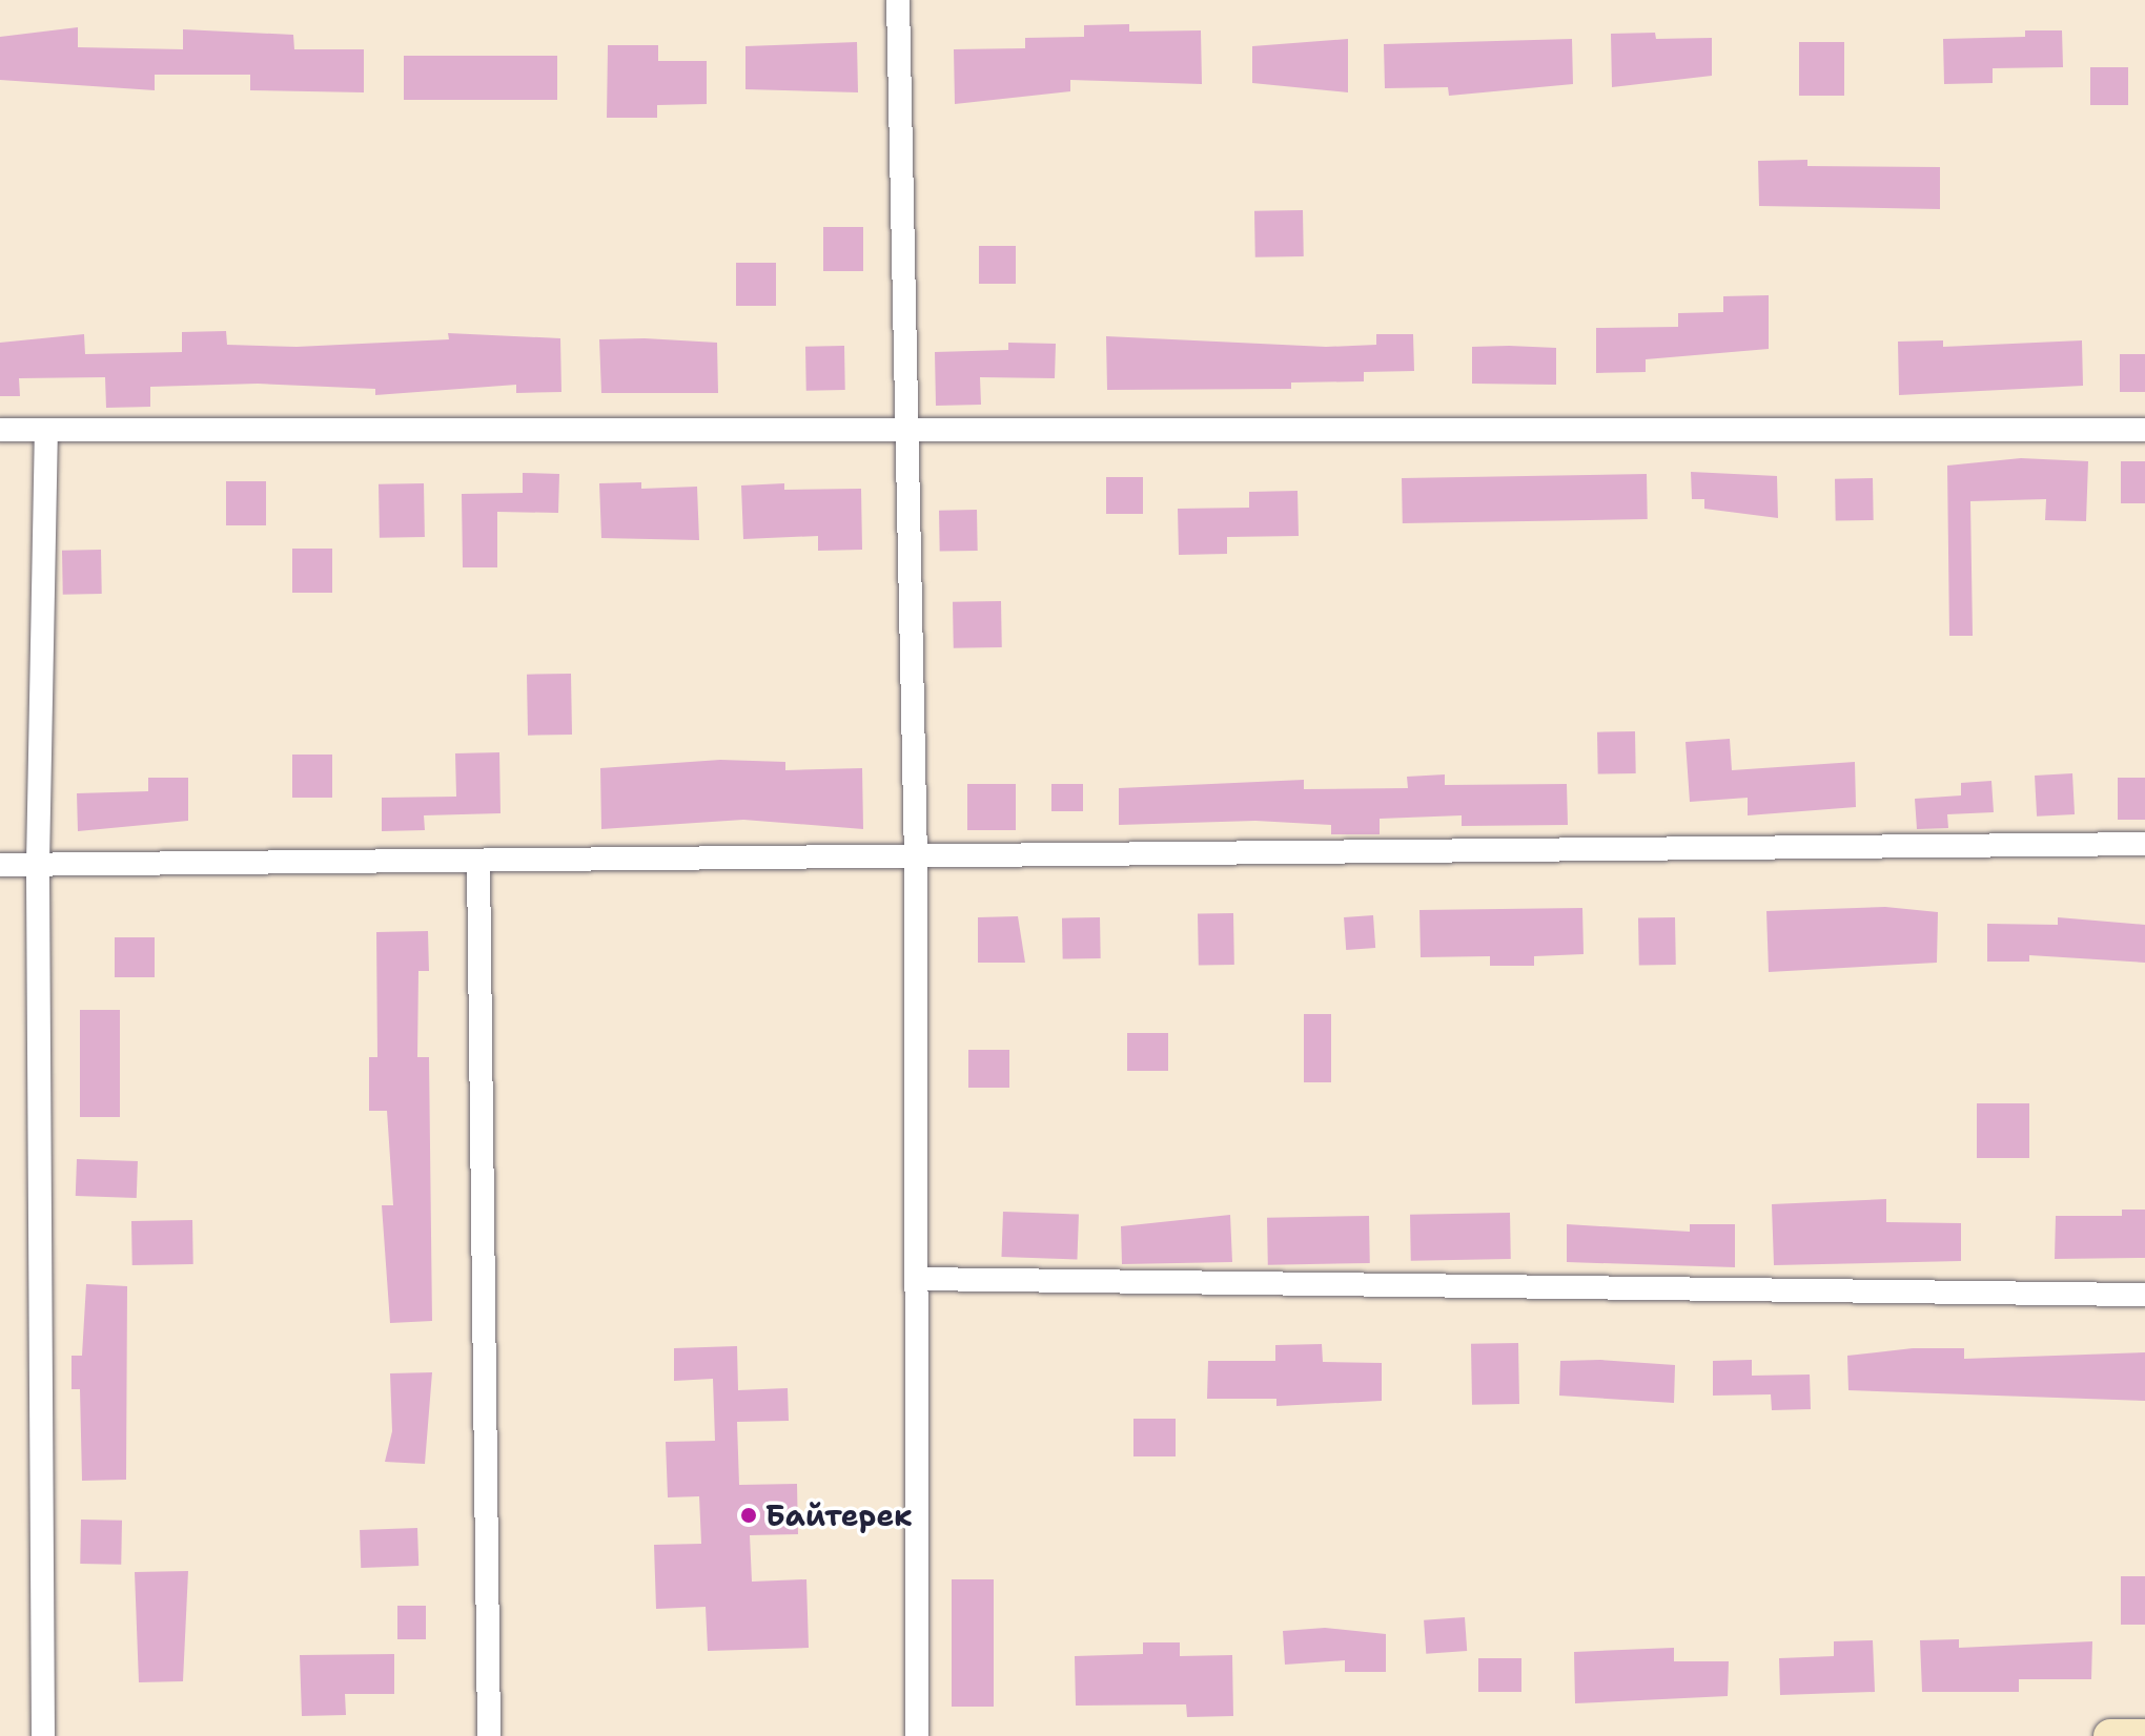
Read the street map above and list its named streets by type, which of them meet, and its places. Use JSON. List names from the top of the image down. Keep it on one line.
{"places":["Байтерек"]}
